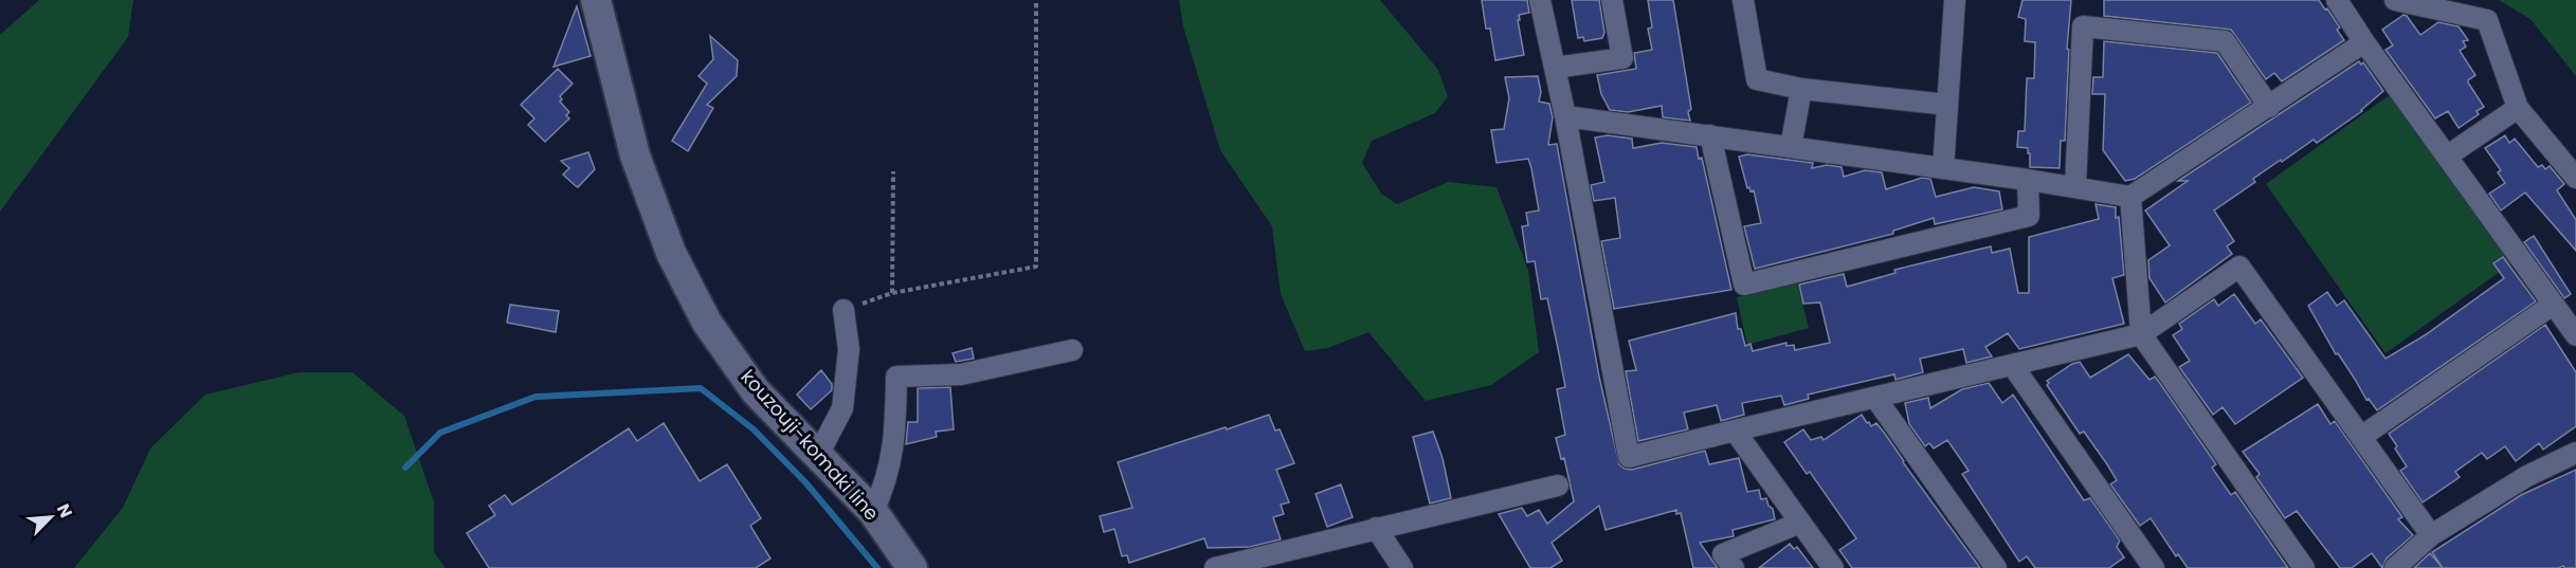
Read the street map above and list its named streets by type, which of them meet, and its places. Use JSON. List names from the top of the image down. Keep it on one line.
{"streets":{"main road":["kouzouji-komaki line"]},"north":"top right"}
